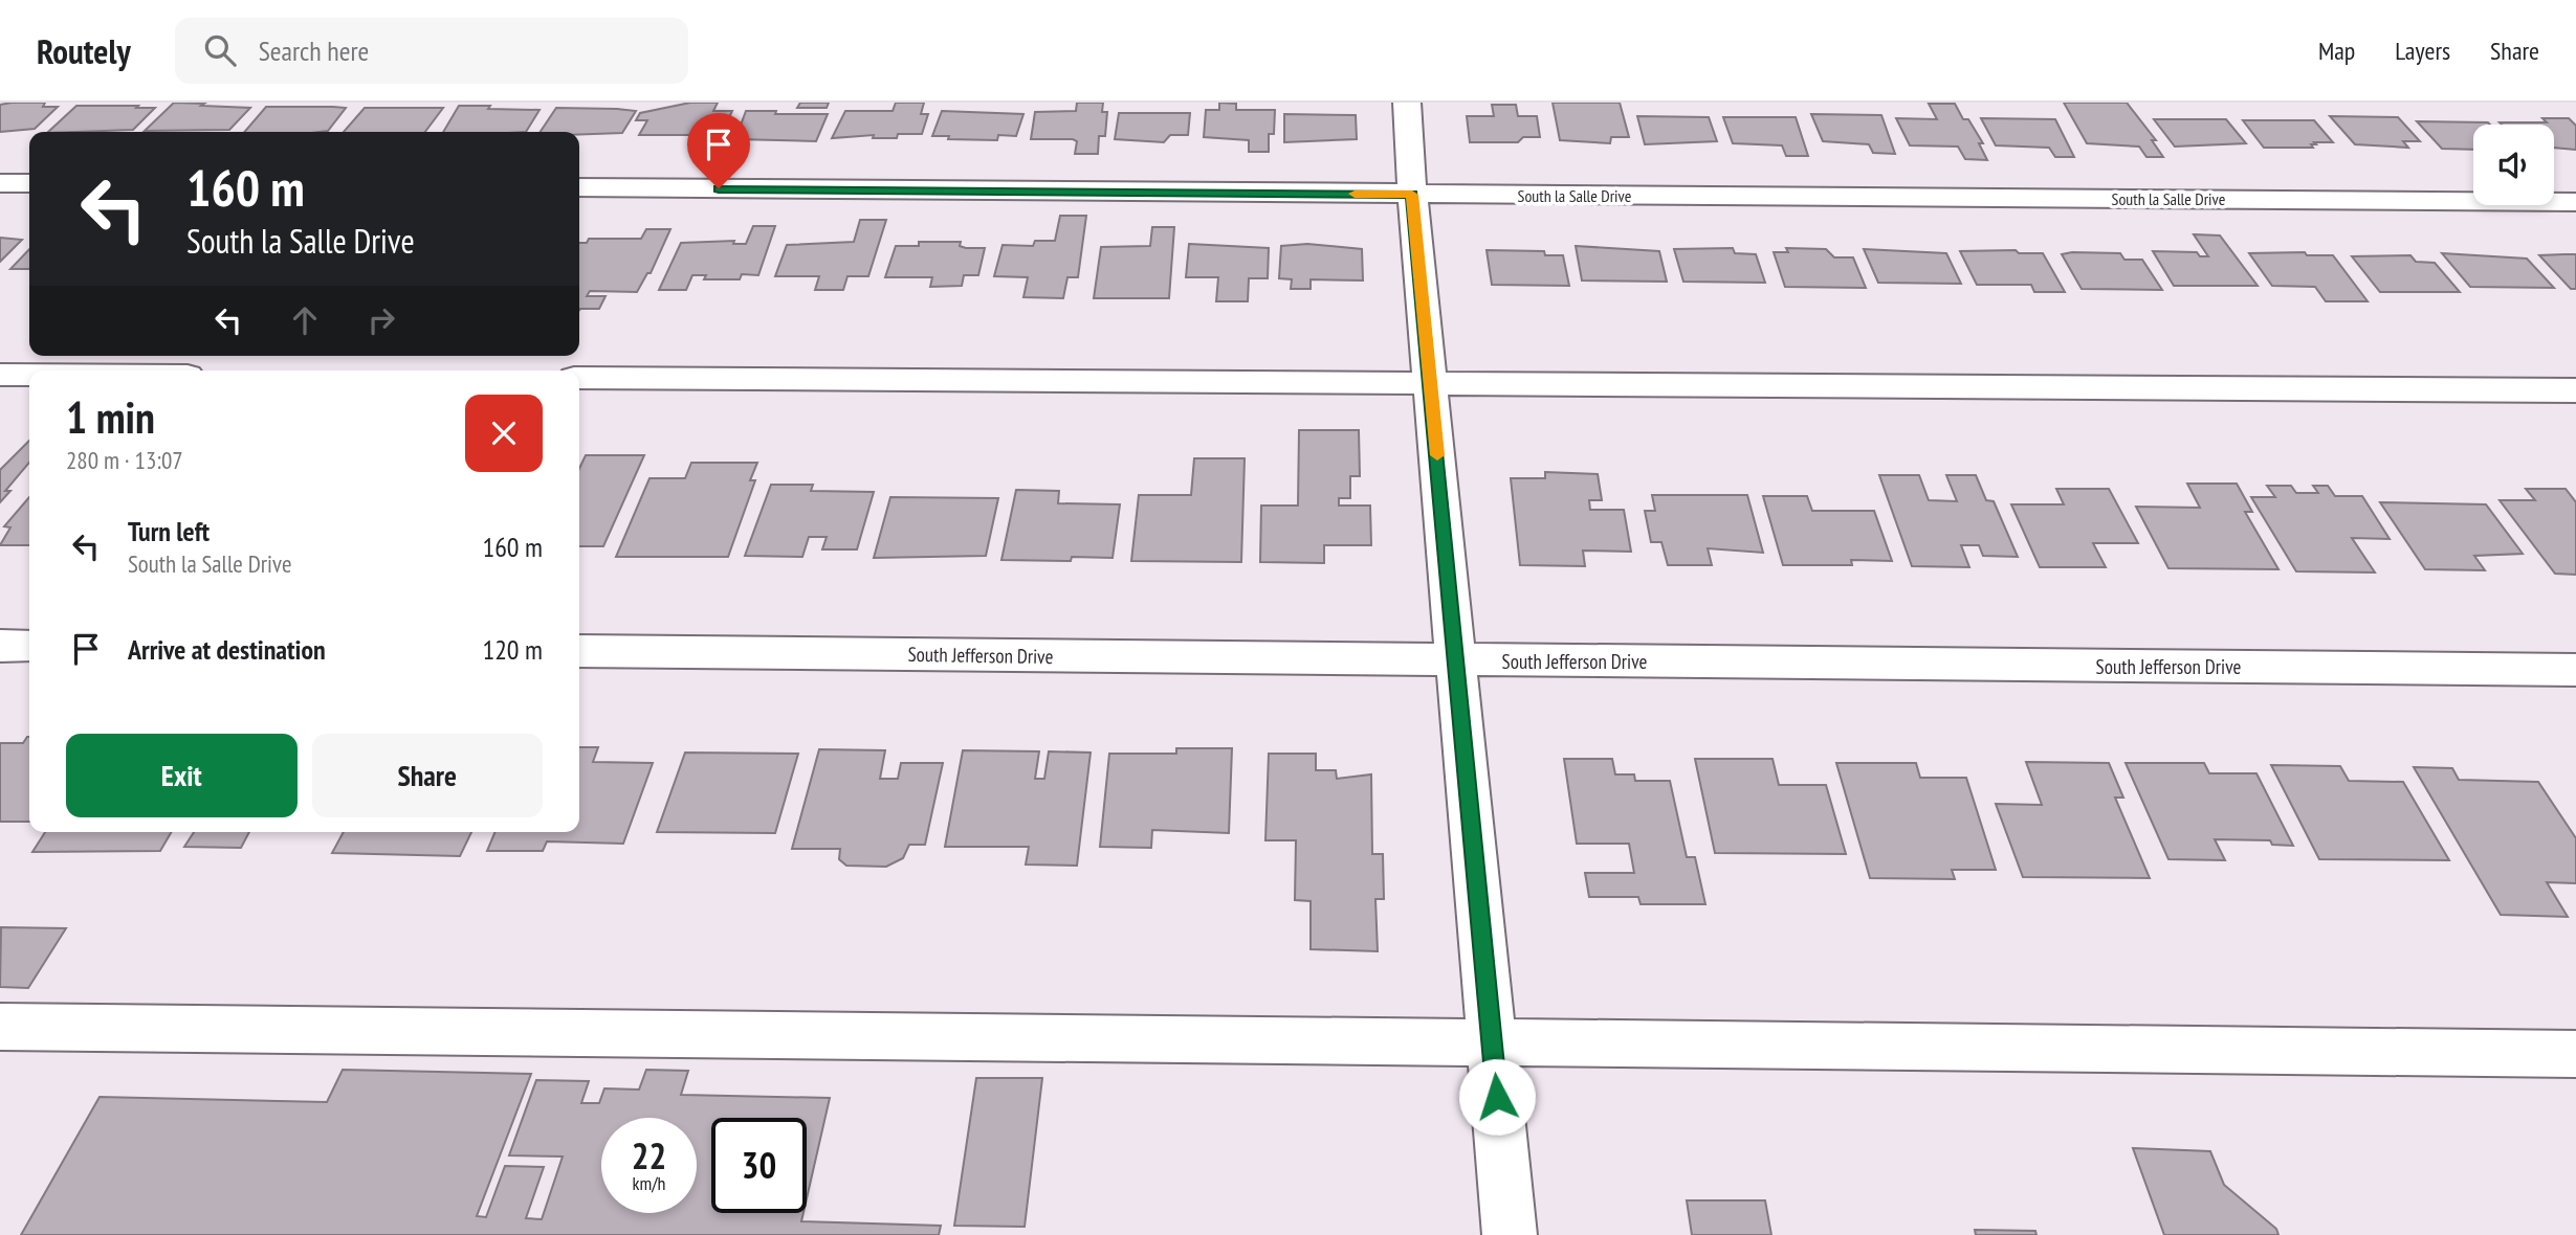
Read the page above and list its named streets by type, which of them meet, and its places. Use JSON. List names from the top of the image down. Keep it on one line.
{"streets":{"street":["South la Salle Drive","South Jefferson Drive"]},"page":{"header":"Routely","search":"Search here","nav":["Map","Layers","Share"],"turn":["160 m","South la Salle Drive"],"heading":["1 min","280 m · 13:07"],"list":[{"name":"Turn left","note":"South la Salle Drive","value":"160 m"},{"name":"Arrive at destination","value":"120 m"}],"buttons":["Exit","Share"],"speed":"22 km/h","limit":"30"}}
